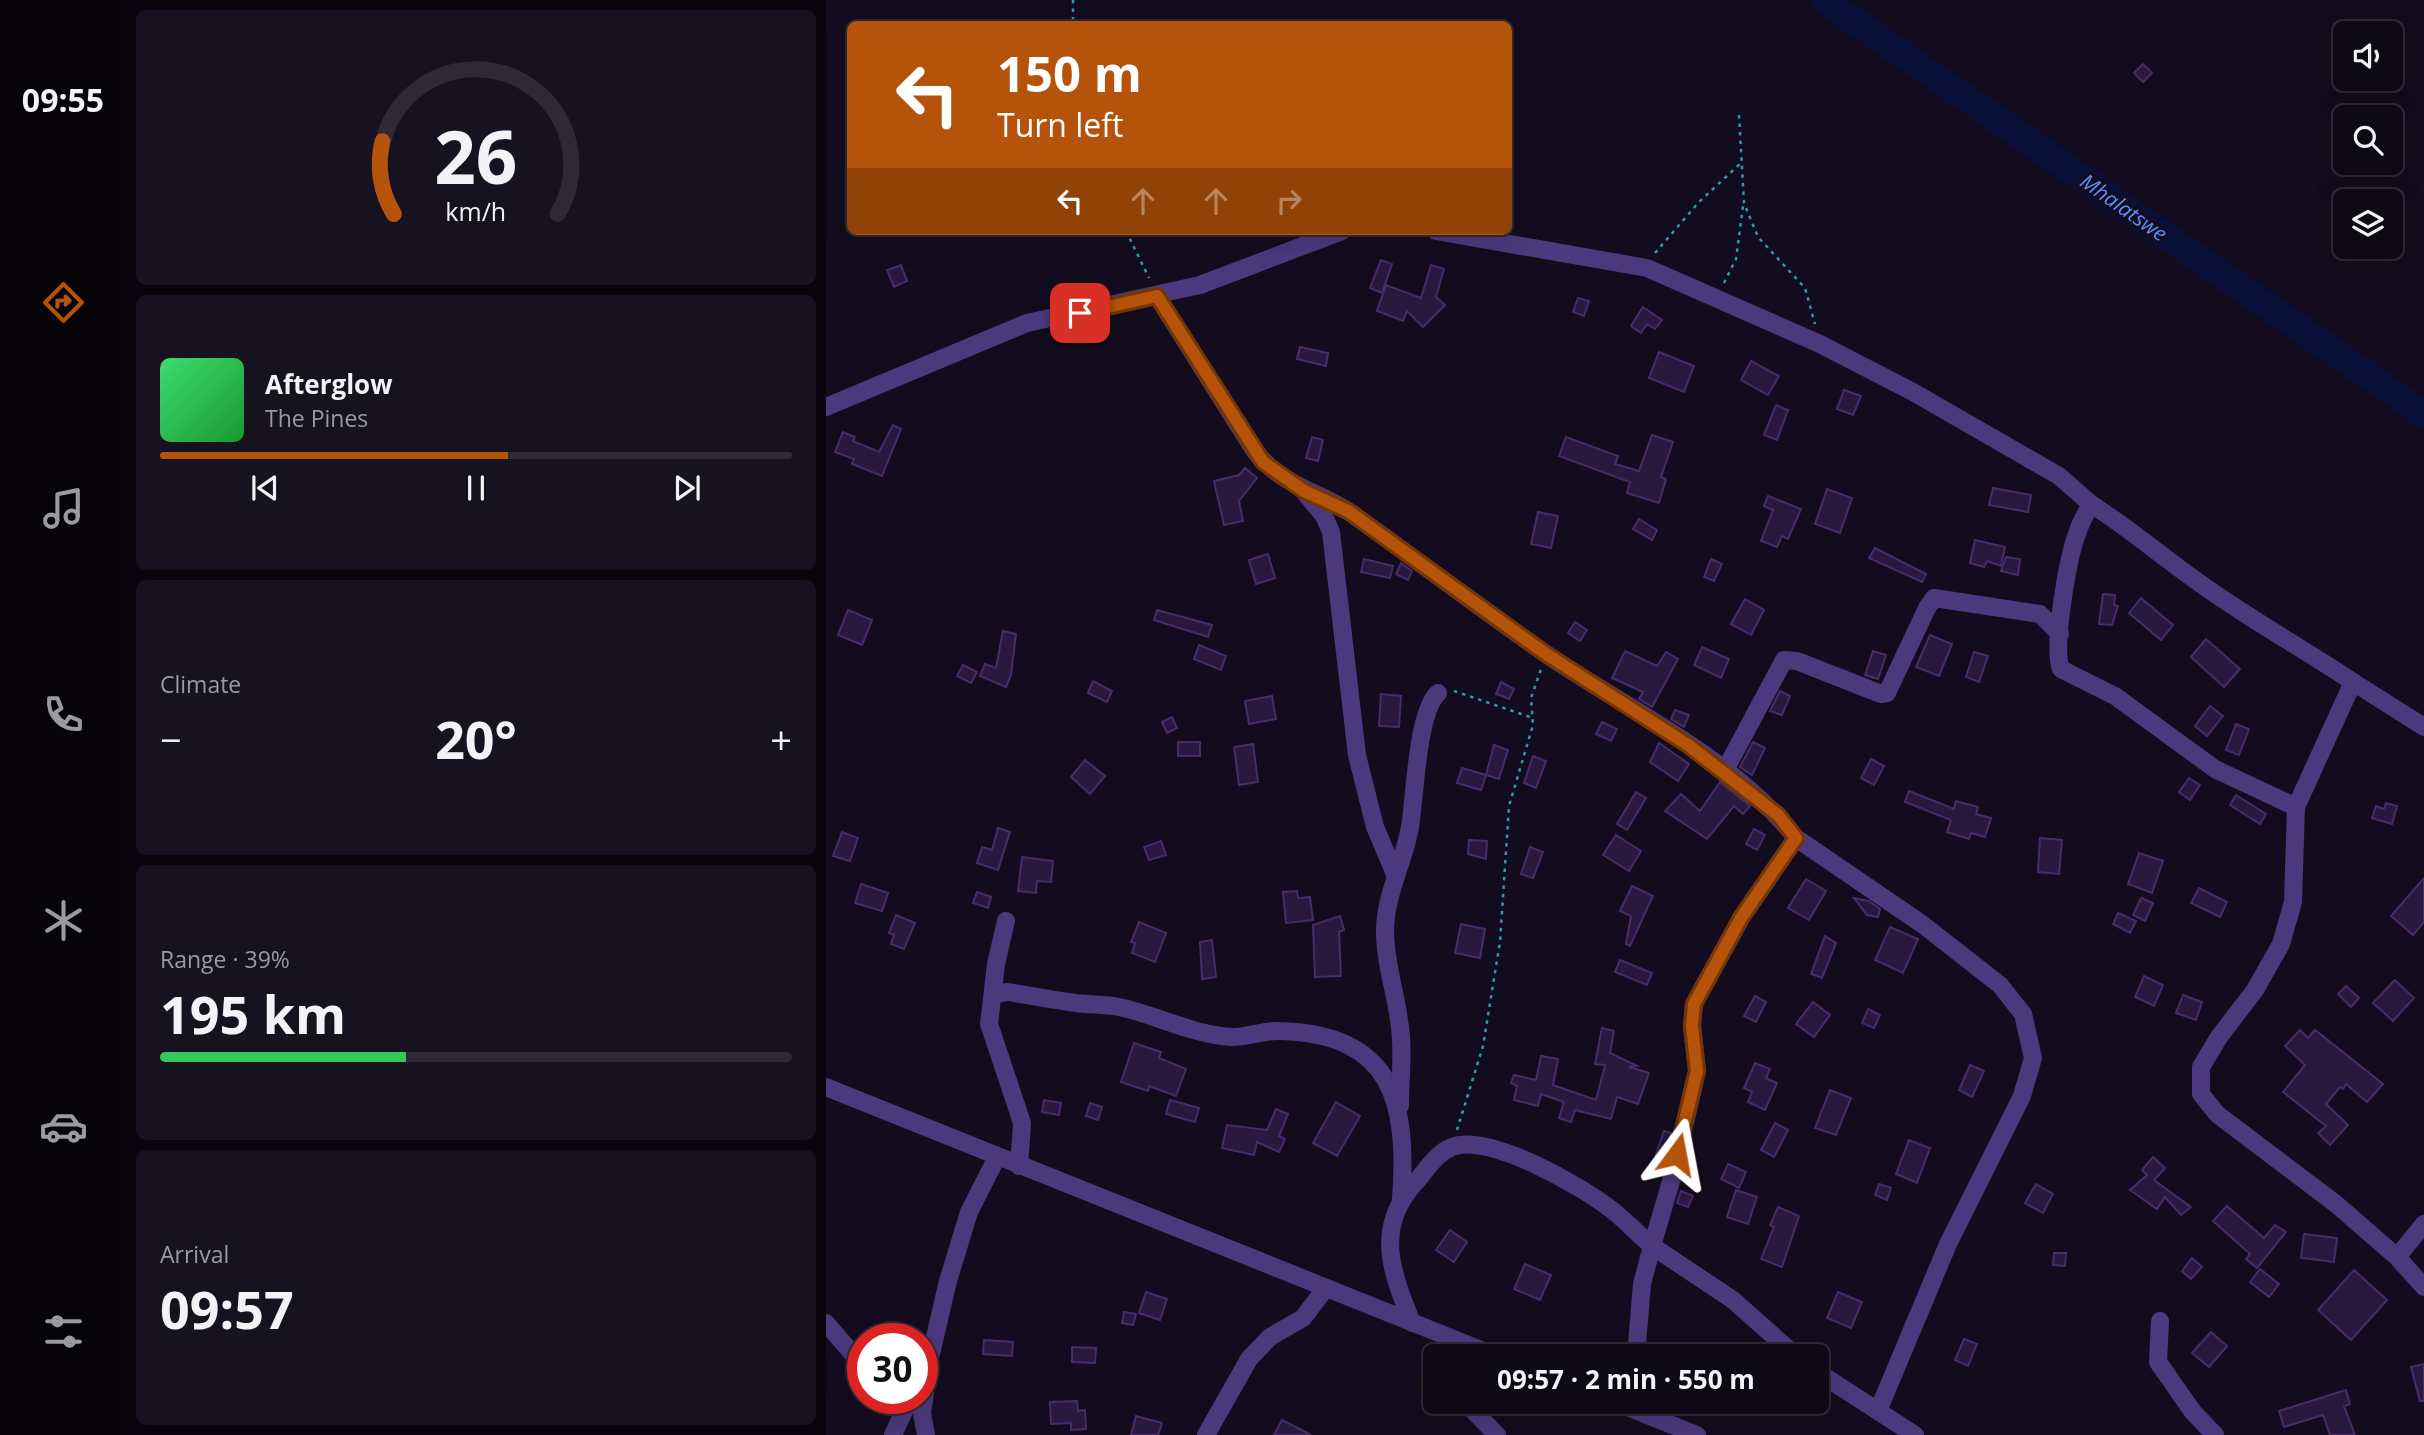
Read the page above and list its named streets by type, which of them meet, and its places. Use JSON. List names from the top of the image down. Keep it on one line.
{"water":["Mhalatswe"],"page":{"tabs":"09:55","turn":["150 m","Turn left"],"song":["Afterglow","The Pines"],"tile":["Climate",["Range · 39%","195 km"],["Arrival","09:57"]],"heat":["−","20°","+"],"limit":"30","trip":"09:57 · 2 min · 550 m","gauge":["26","km/h"]}}
